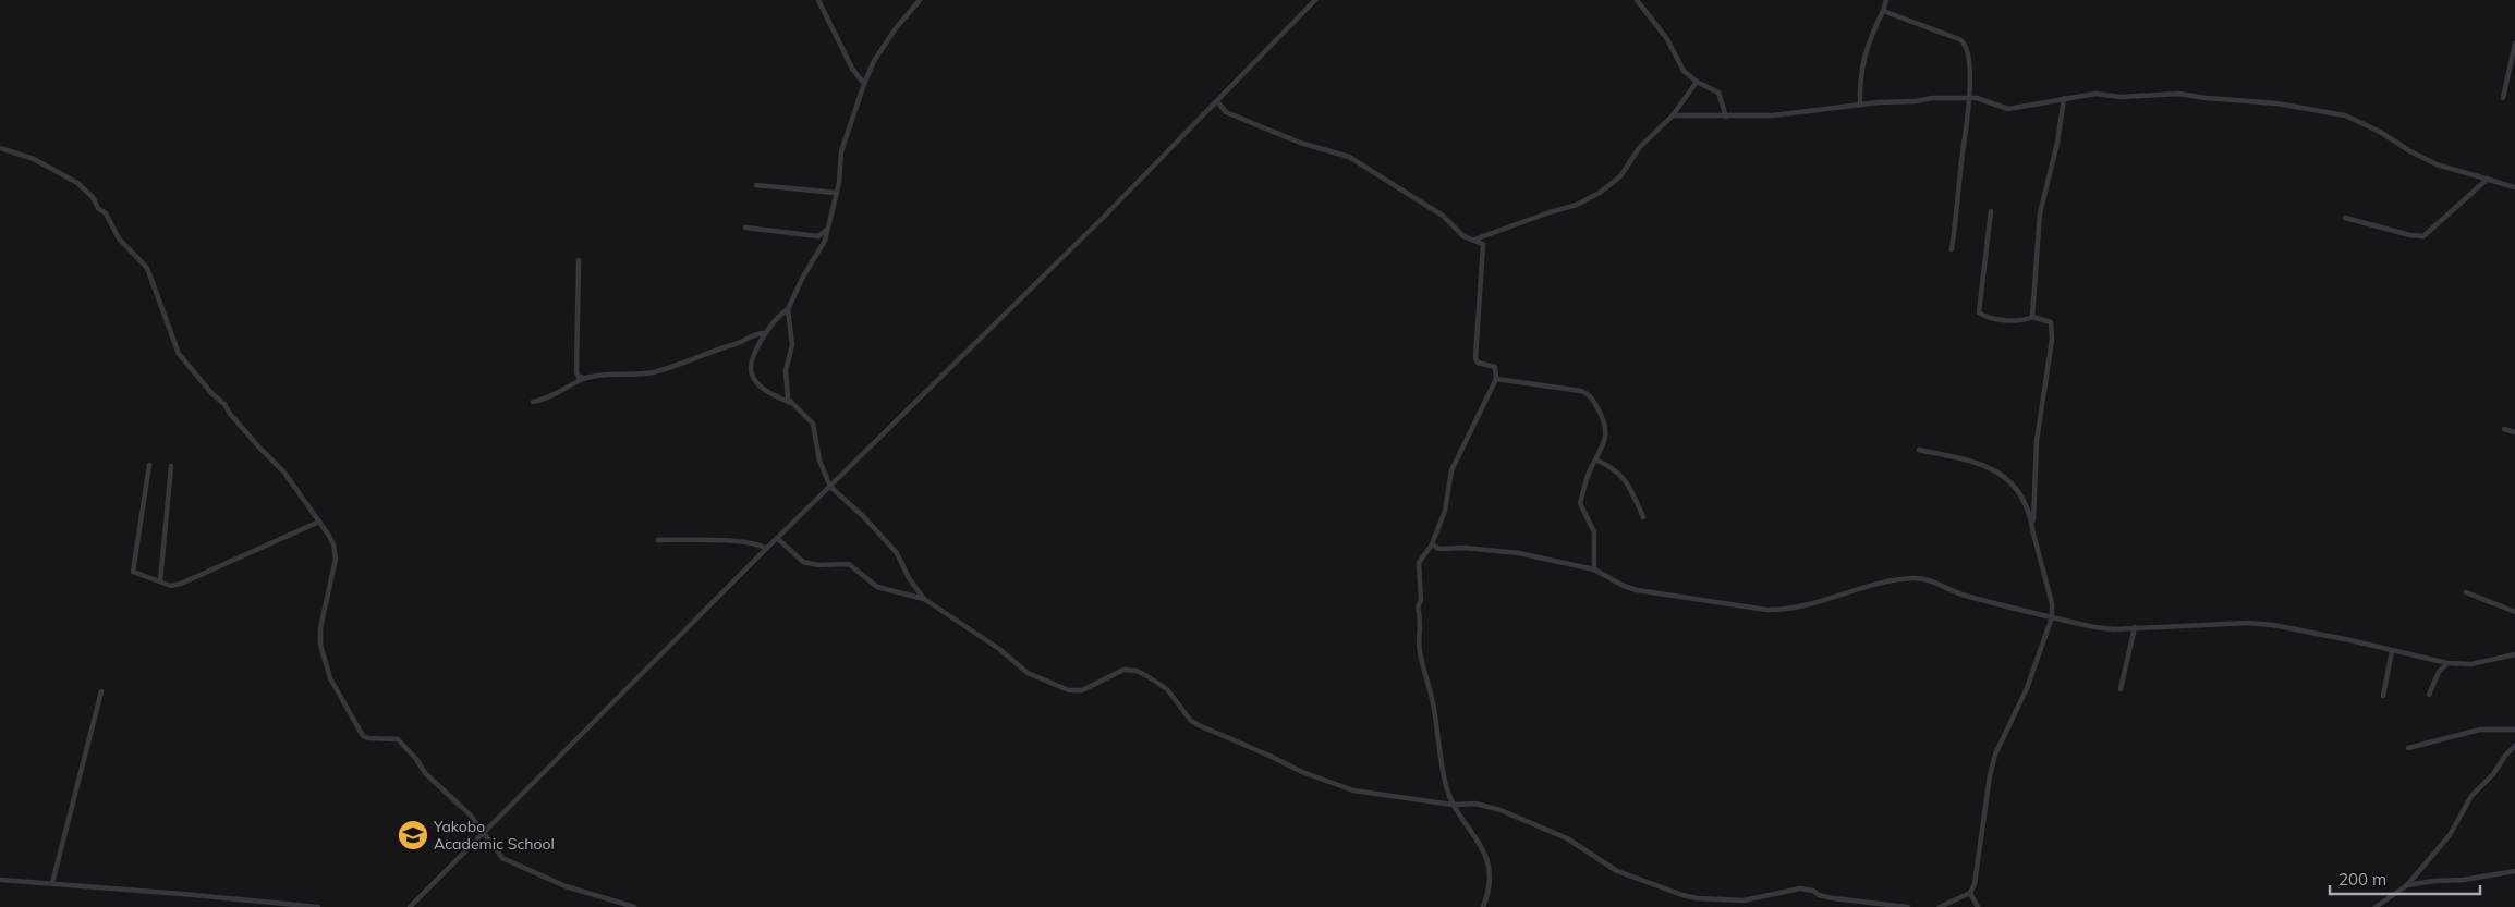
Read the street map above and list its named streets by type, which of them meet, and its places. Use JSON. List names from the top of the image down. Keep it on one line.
{"places":{"school or university":["Yakobo Academic School"]},"scale_bar":"200 m"}
